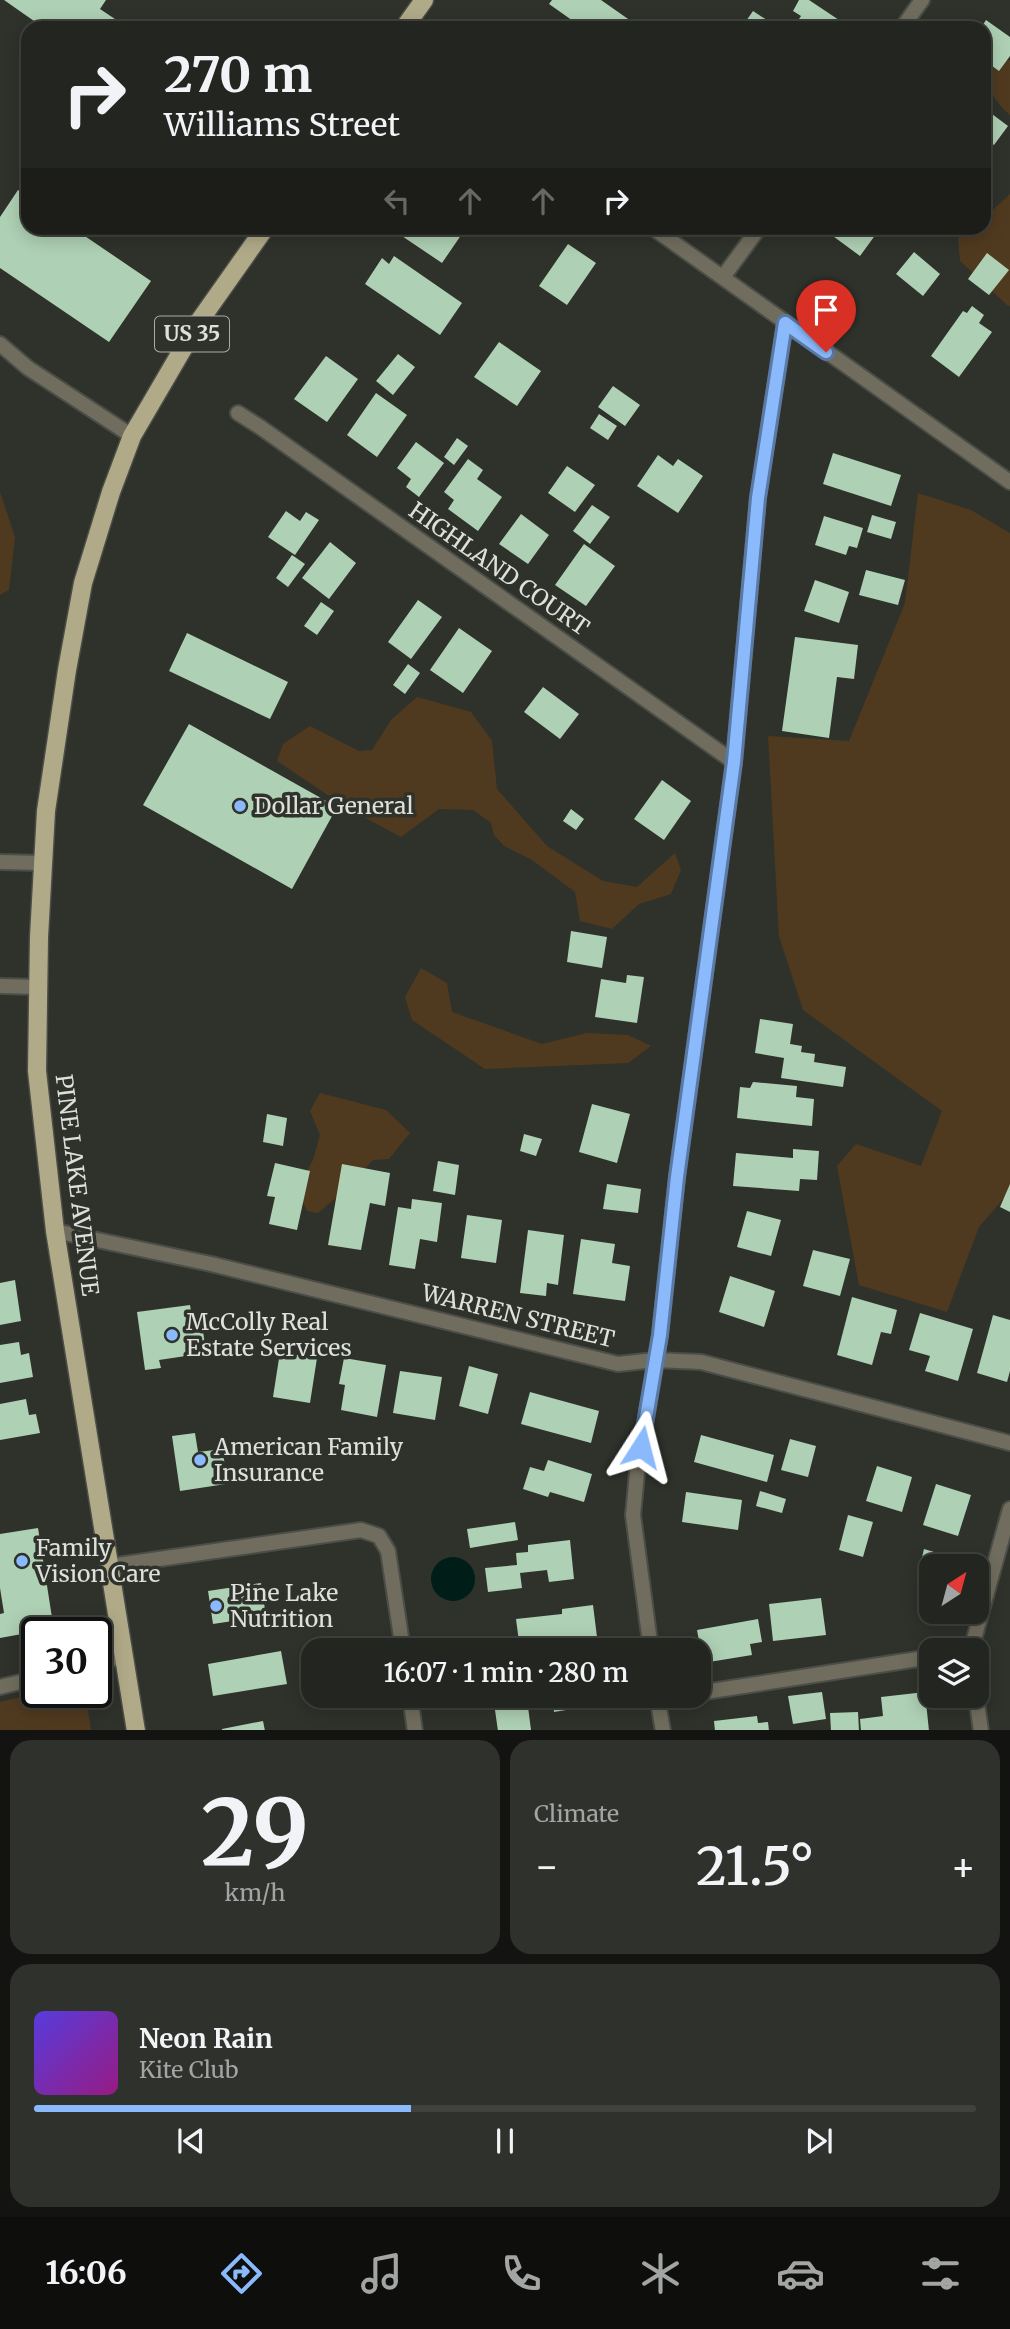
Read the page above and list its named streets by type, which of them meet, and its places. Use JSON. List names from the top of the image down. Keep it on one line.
{"streets":{"main road":["US 35","PINE LAKE AVENUE"],"street":["HIGHLAND COURT","WARREN STREET"]},"crossings":[["PINE LAKE AVENUE","WARREN STREET"]],"places":["Dollar General","McColly Real Estate Services","American Family Insurance","Family Vision Care","Pine Lake Nutrition"],"north":"top right","page":{"turn":["270 m","Williams Street"],"limit":"30","trip":"16:07 · 1 min · 280 m","tile":[["29","km/h"],"Climate"],"heat":["−","21.5°","+"],"song":["Neon Rain","Kite Club"],"tabs":"16:06"}}
